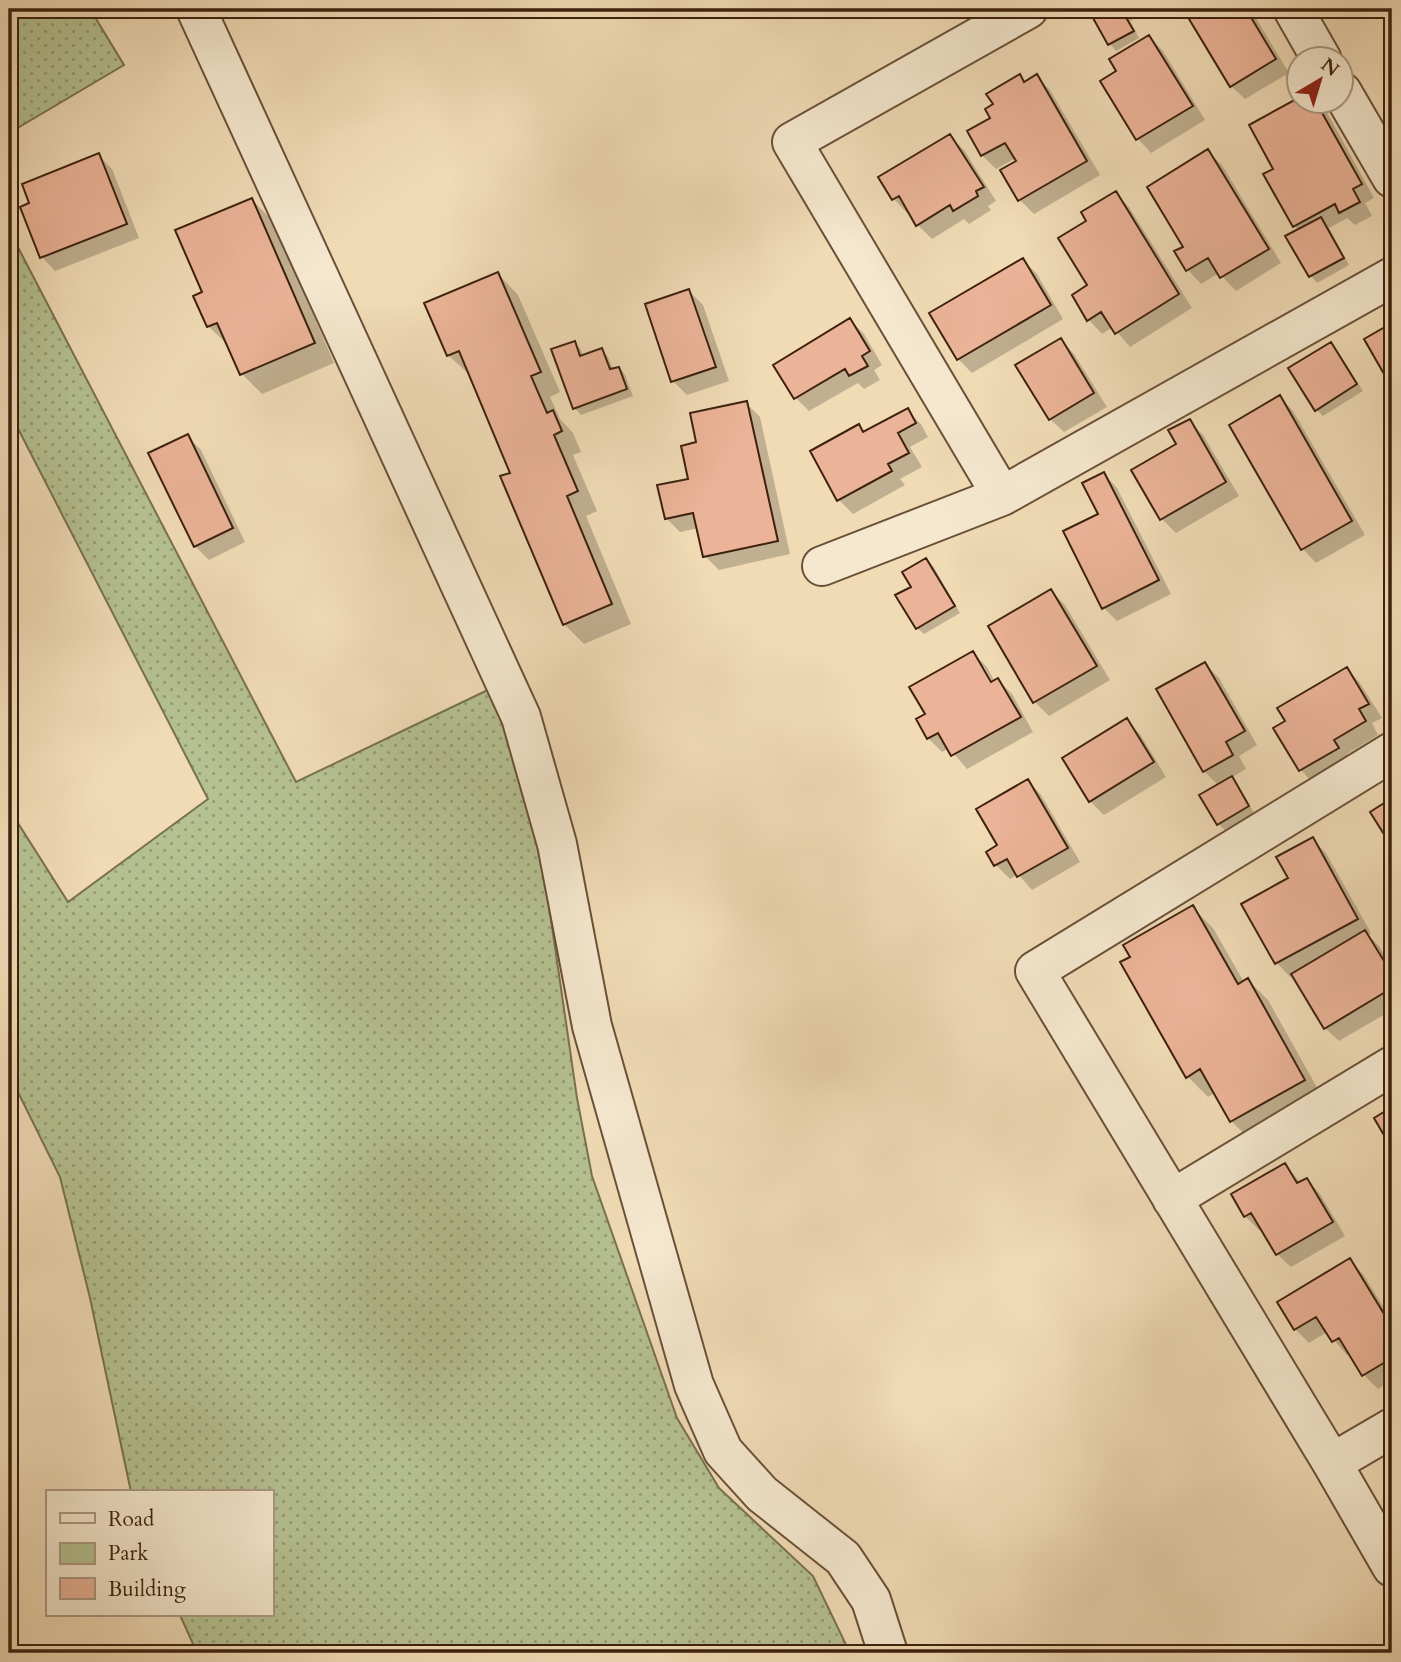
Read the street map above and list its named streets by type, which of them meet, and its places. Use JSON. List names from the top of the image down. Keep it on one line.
{"legend":["Road","Park","Building"],"north":"top right"}
